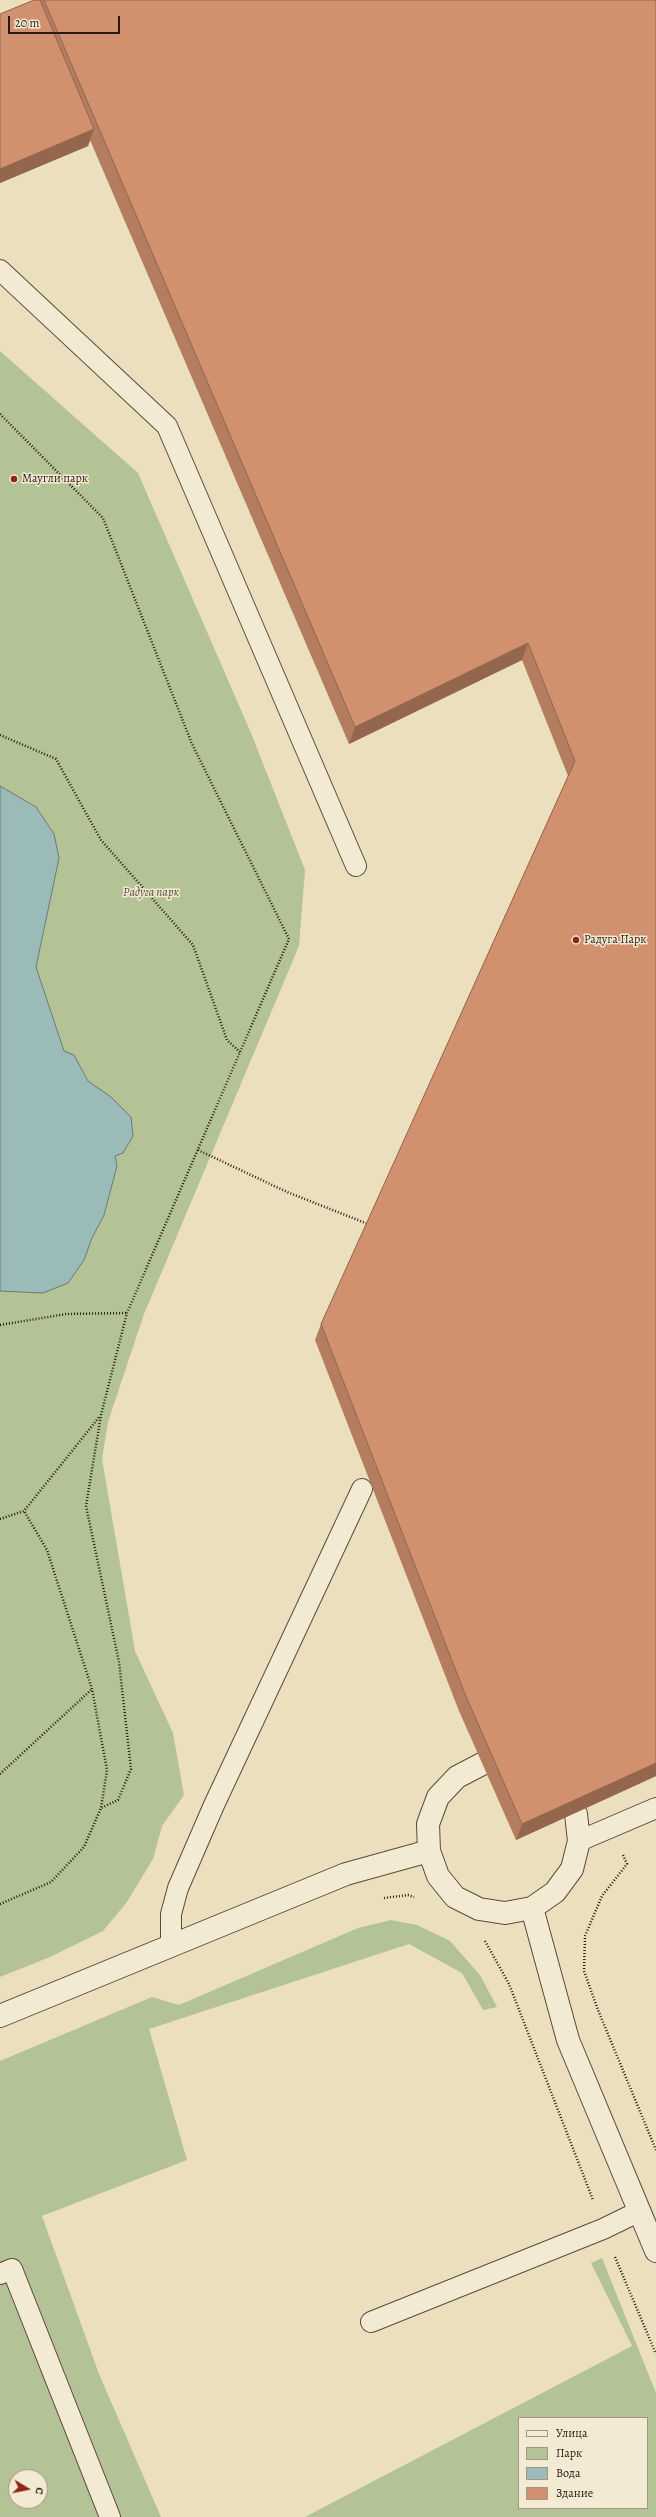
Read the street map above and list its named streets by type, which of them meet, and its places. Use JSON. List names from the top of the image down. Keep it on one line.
{"parks":["Радуга парк"],"places":["Маугли парк","Радуга Парк"],"legend":["Улица","Парк","Вода","Здание"],"scale_bar":"20 m","north":"right"}
